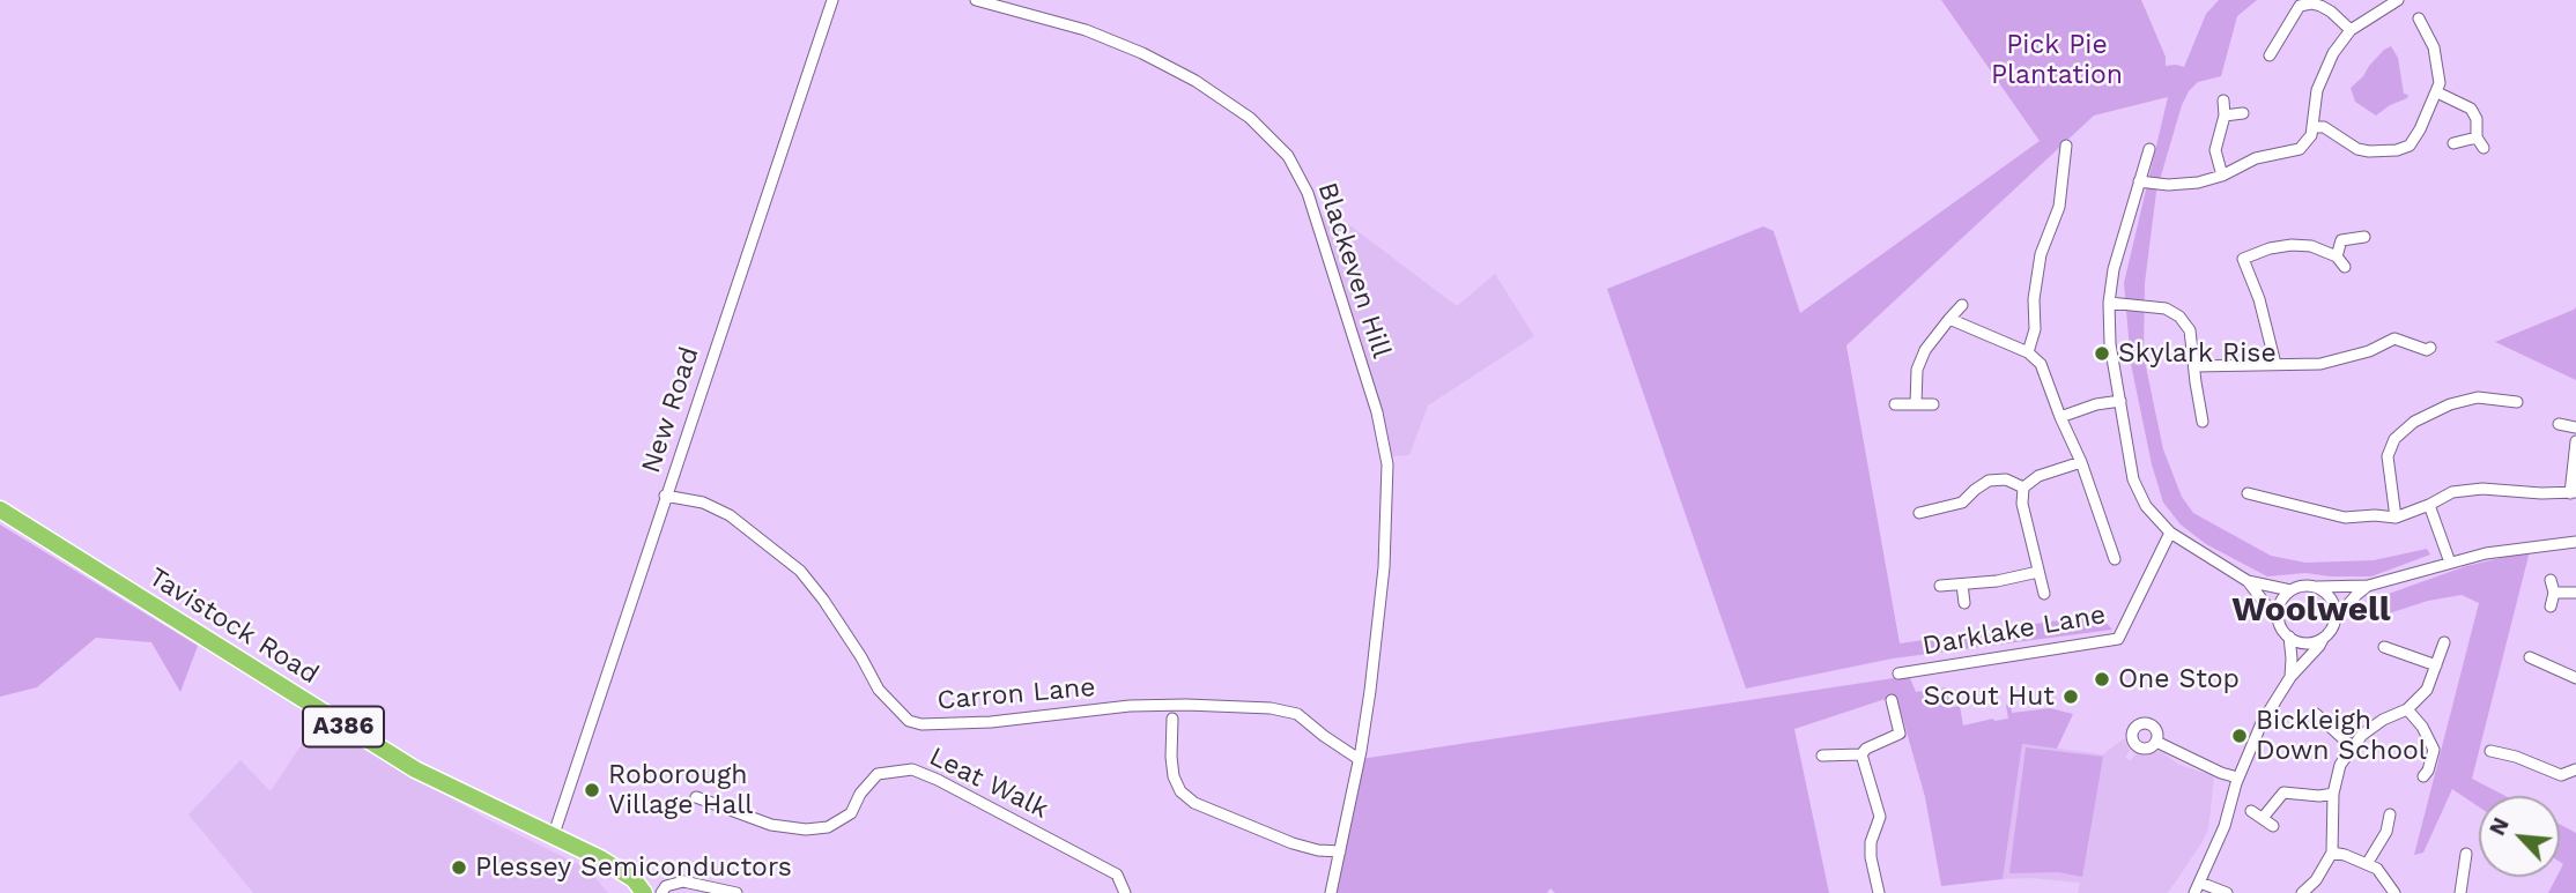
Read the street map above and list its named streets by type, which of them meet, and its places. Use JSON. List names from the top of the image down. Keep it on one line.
{"streets":{"highway":["Tavistock Road","A386"],"street":["Blackeven Hill","New Road","Darklake Lane","Carron Lane","Leat Walk"]},"crossings":[["Blackeven Hill","Carron Lane"],["New Road","Tavistock Road"],["New Road","Carron Lane"]],"districts":["Woolwell"],"parks":["Pick Pie Plantation"],"places":["Skylark Rise","One Stop","Scout Hut","Bickleigh Down School","Roborough Village Hall","Plessey Semiconductors"],"north":"top left"}
